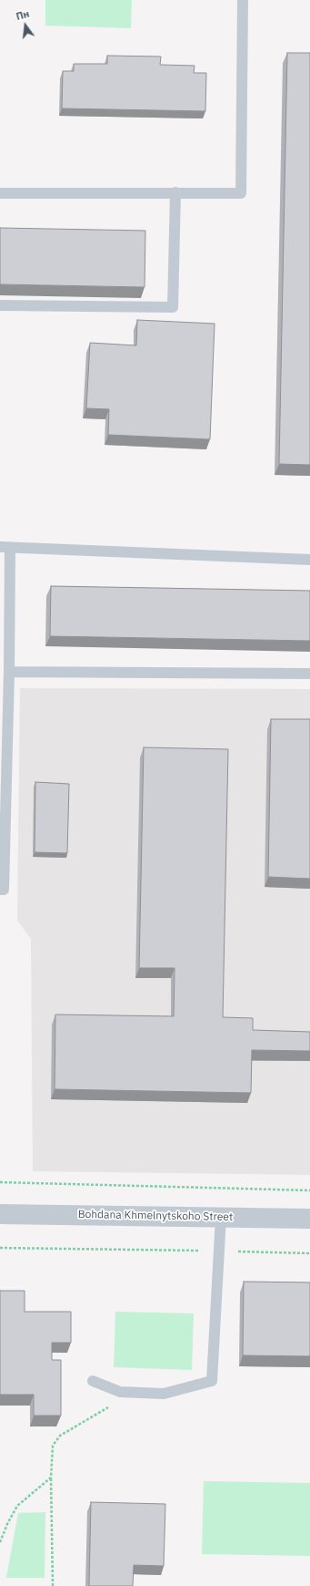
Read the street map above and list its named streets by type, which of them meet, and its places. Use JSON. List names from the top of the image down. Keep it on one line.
{"streets":{"street":["Bohdana Khmelnytskoho Street"]},"north":"top"}
